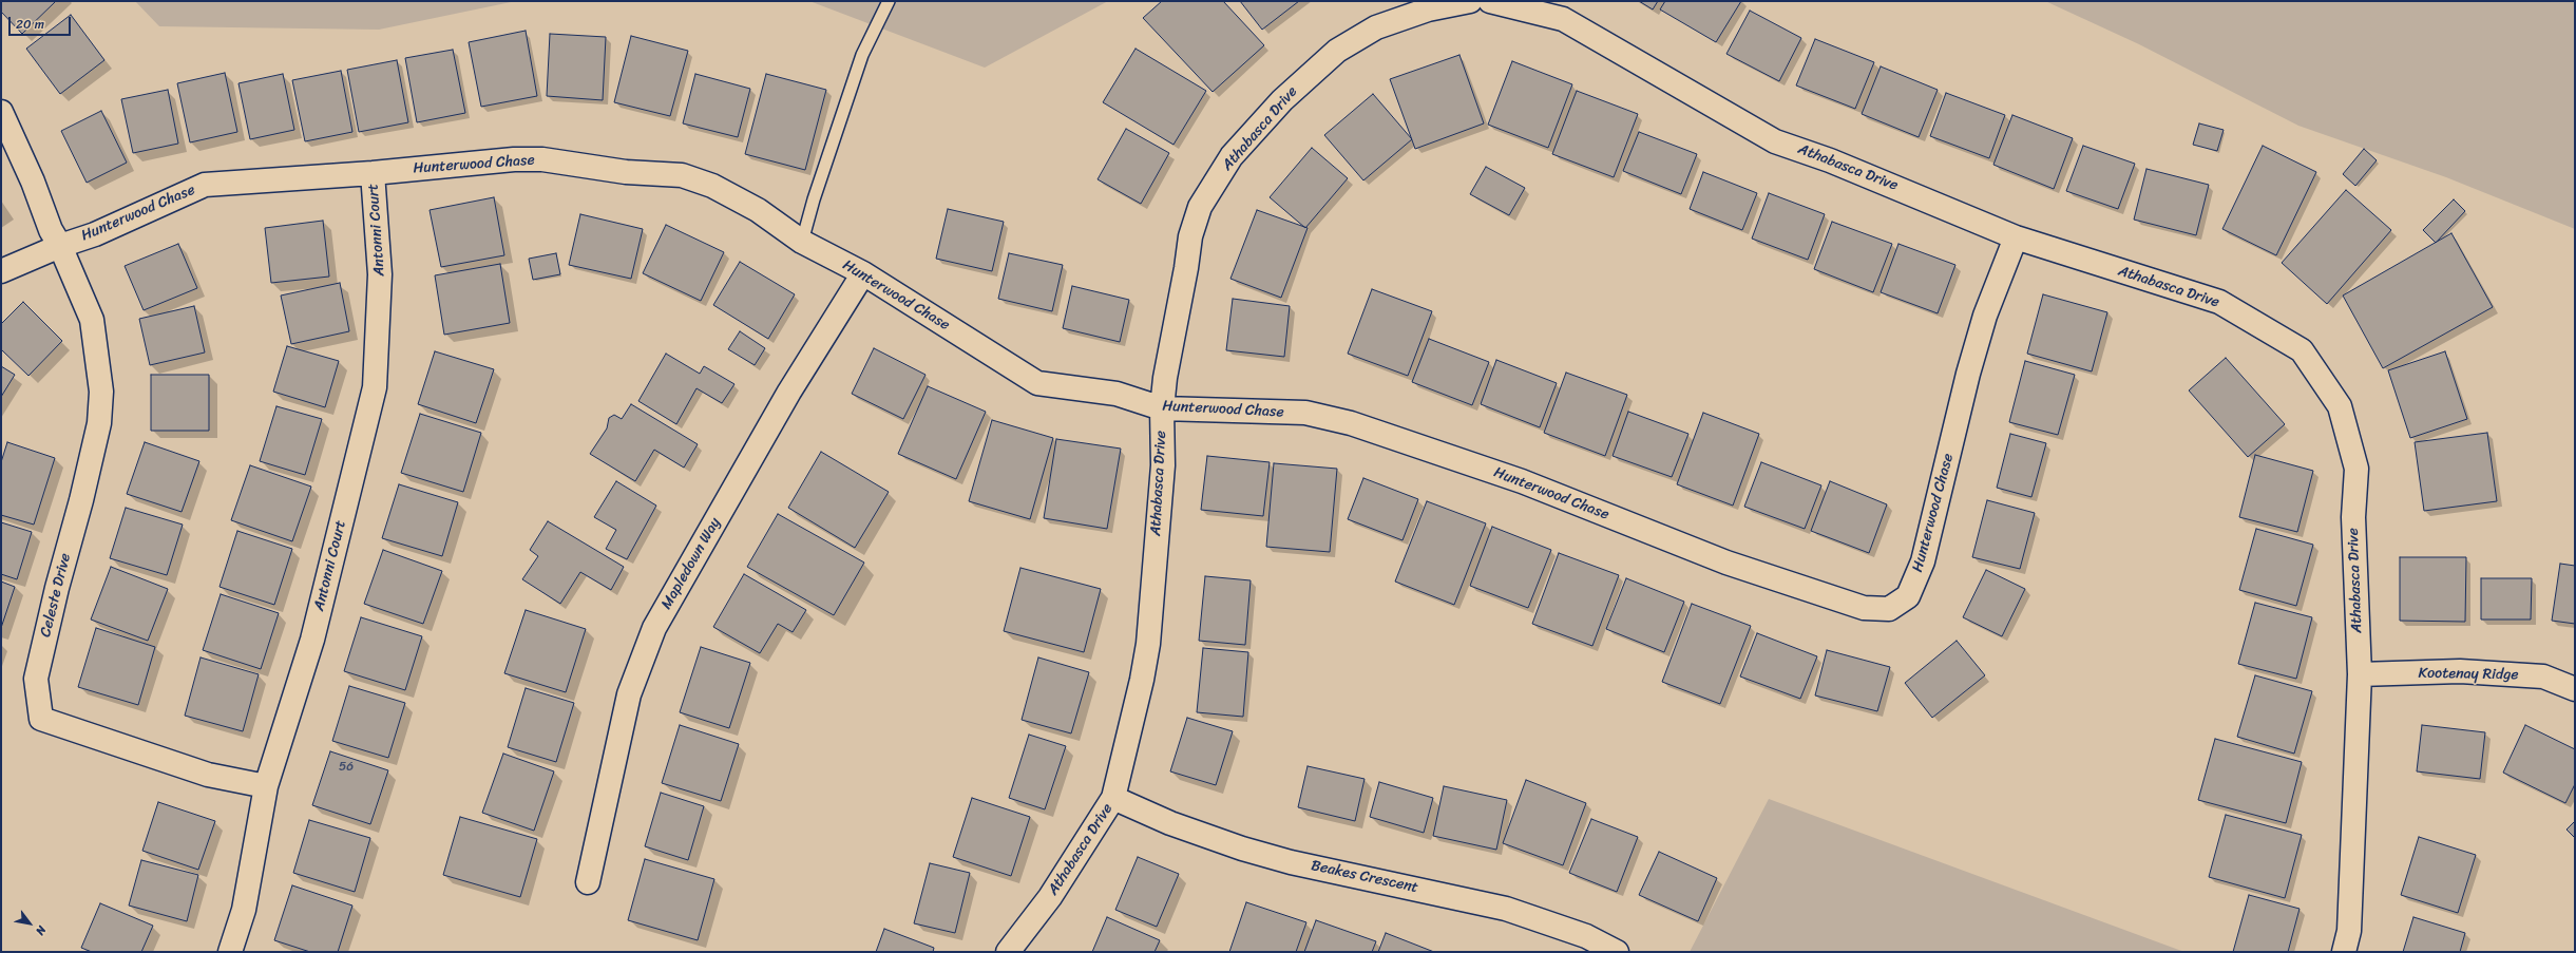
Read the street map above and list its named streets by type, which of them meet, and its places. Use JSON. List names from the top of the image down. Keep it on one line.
{"streets":{"street":["Athabasca Drive","Hunterwood Chase","Antonni Court","Mapledown Way","Celeste Drive","Kootenay Ridge","Beakes Crescent"]},"crossings":[["Athabasca Drive","Hunterwood Chase"],["Athabasca Drive","Kootenay Ridge"],["Athabasca Drive","Beakes Crescent"],["Hunterwood Chase","Antonni Court"],["Hunterwood Chase","Mapledown Way"],["Hunterwood Chase","Celeste Drive"],["Antonni Court","Celeste Drive"]],"house_numbers":["56"],"scale_bar":"20 m","north":"bottom right"}
